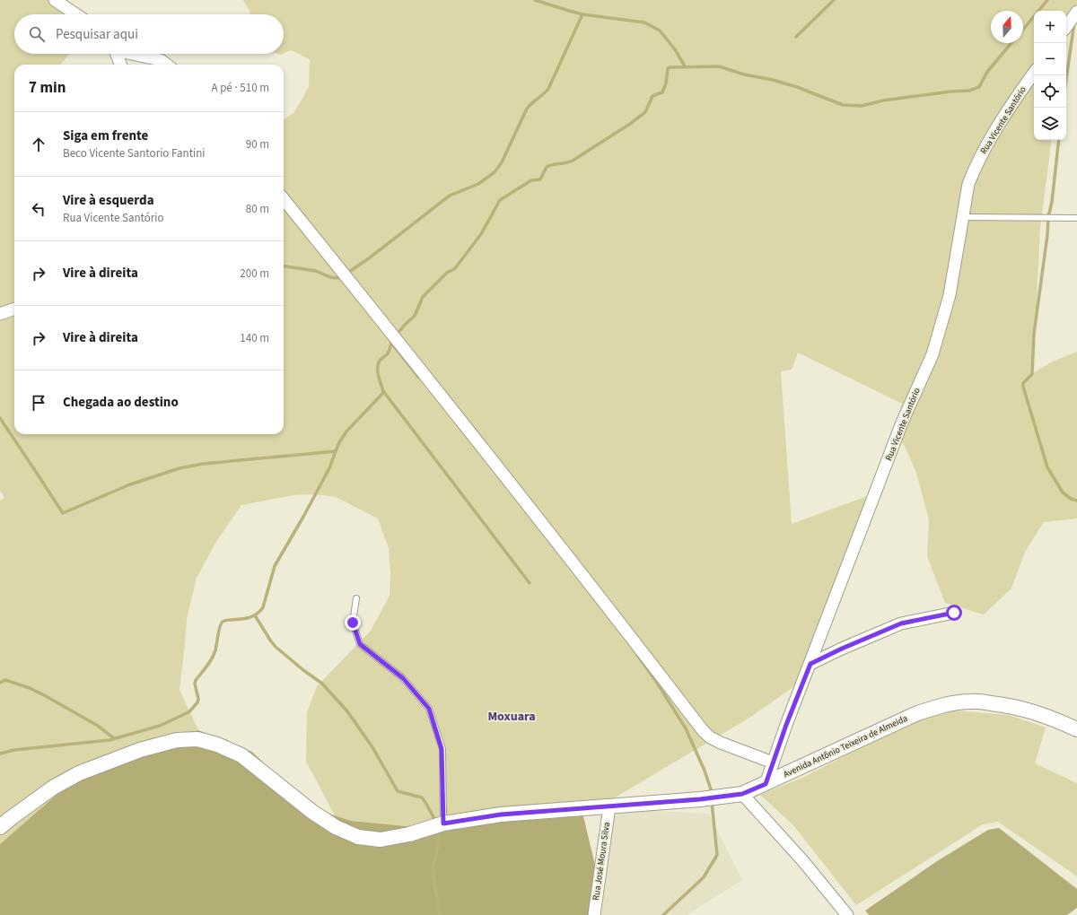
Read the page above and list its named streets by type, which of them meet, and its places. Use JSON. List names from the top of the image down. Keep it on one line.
{"streets":{"street":["Rua Vicente Santório","Avenida Antônio Teixeira de Almeida","Rua José Moura Silva"]},"crossings":[["Rua Vicente Santório","Avenida Antônio Teixeira de Almeida"],["Avenida Antônio Teixeira de Almeida","Rua José Moura Silva"]],"districts":["Moxuara"],"north":"top","page":{"map_buttons":["+","−"],"search":"Pesquisar aqui","heading":["7 min","A pé · 510 m"],"list":[["Siga em frente","Beco Vicente Santorio Fantini","90 m"],["Vire à esquerda","Rua Vicente Santório","80 m"],["Vire à direita","200 m"],["Vire à direita","140 m"],"Chegada ao destino"]}}
